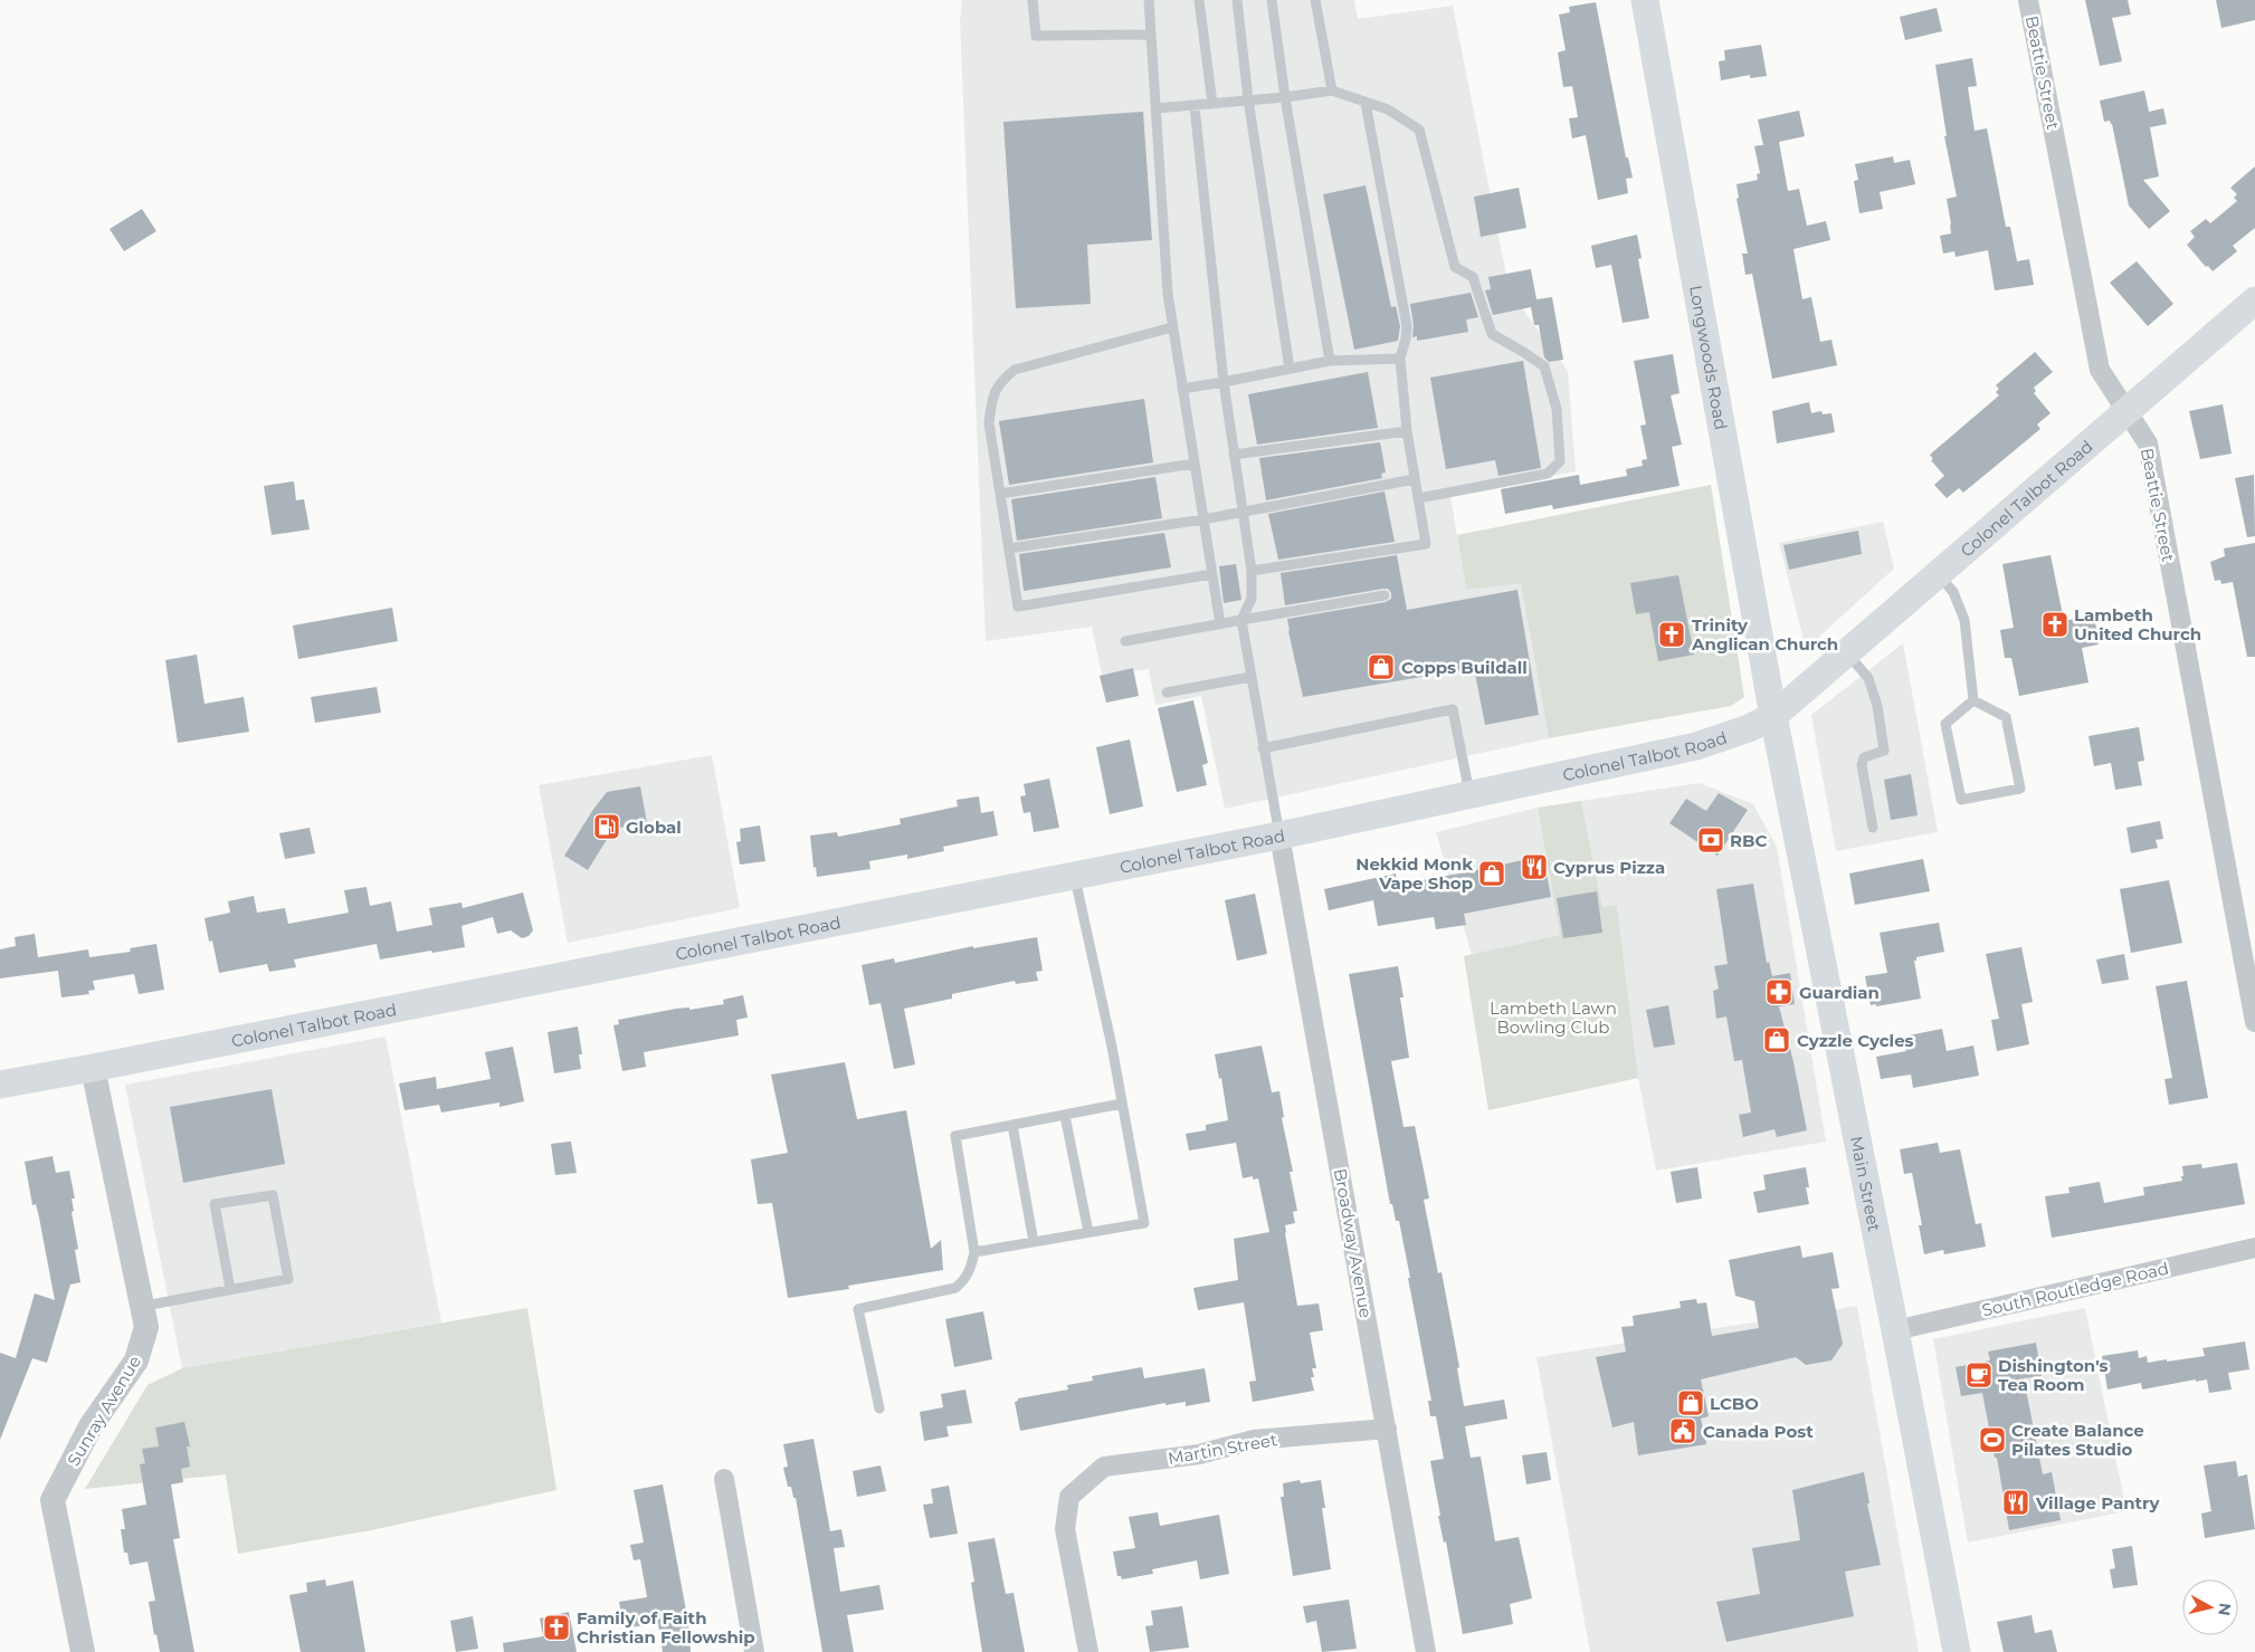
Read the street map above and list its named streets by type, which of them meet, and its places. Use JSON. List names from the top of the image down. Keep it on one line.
{"streets":{"main road":["Longwoods Road","Colonel Talbot Road","Main Street"],"street":["Beattie Street","Broadway Avenue","South Routledge Road","Sunray Avenue","Martin Street"]},"crossings":[["Beattie Street","Colonel Talbot Road"],["Longwoods Road","Colonel Talbot Road"],["Longwoods Road","Main Street"],["Colonel Talbot Road","Main Street"],["Colonel Talbot Road","Broadway Avenue"],["Colonel Talbot Road","Sunray Avenue"],["Main Street","South Routledge Road"],["Broadway Avenue","Martin Street"]],"parks":["Lambeth Lawn Bowling Club"],"places":{"church":["Lambeth United Church","Trinity Anglican Church","Family of Faith Christian Fellowship"],"shop":["Copps Buildall","Nekkid Monk Vape Shop","Cyzzle Cycles","LCBO"],"fuel station":["Global"],"bank":["RBC"],"restaurant":["Cyprus Pizza","Village Pantry"],"pharmacy":["Guardian"],"cafe":["Dishington's Tea Room"],"public building":["Canada Post"],"sports":["Create Balance Pilates Studio"]},"north":"right"}
